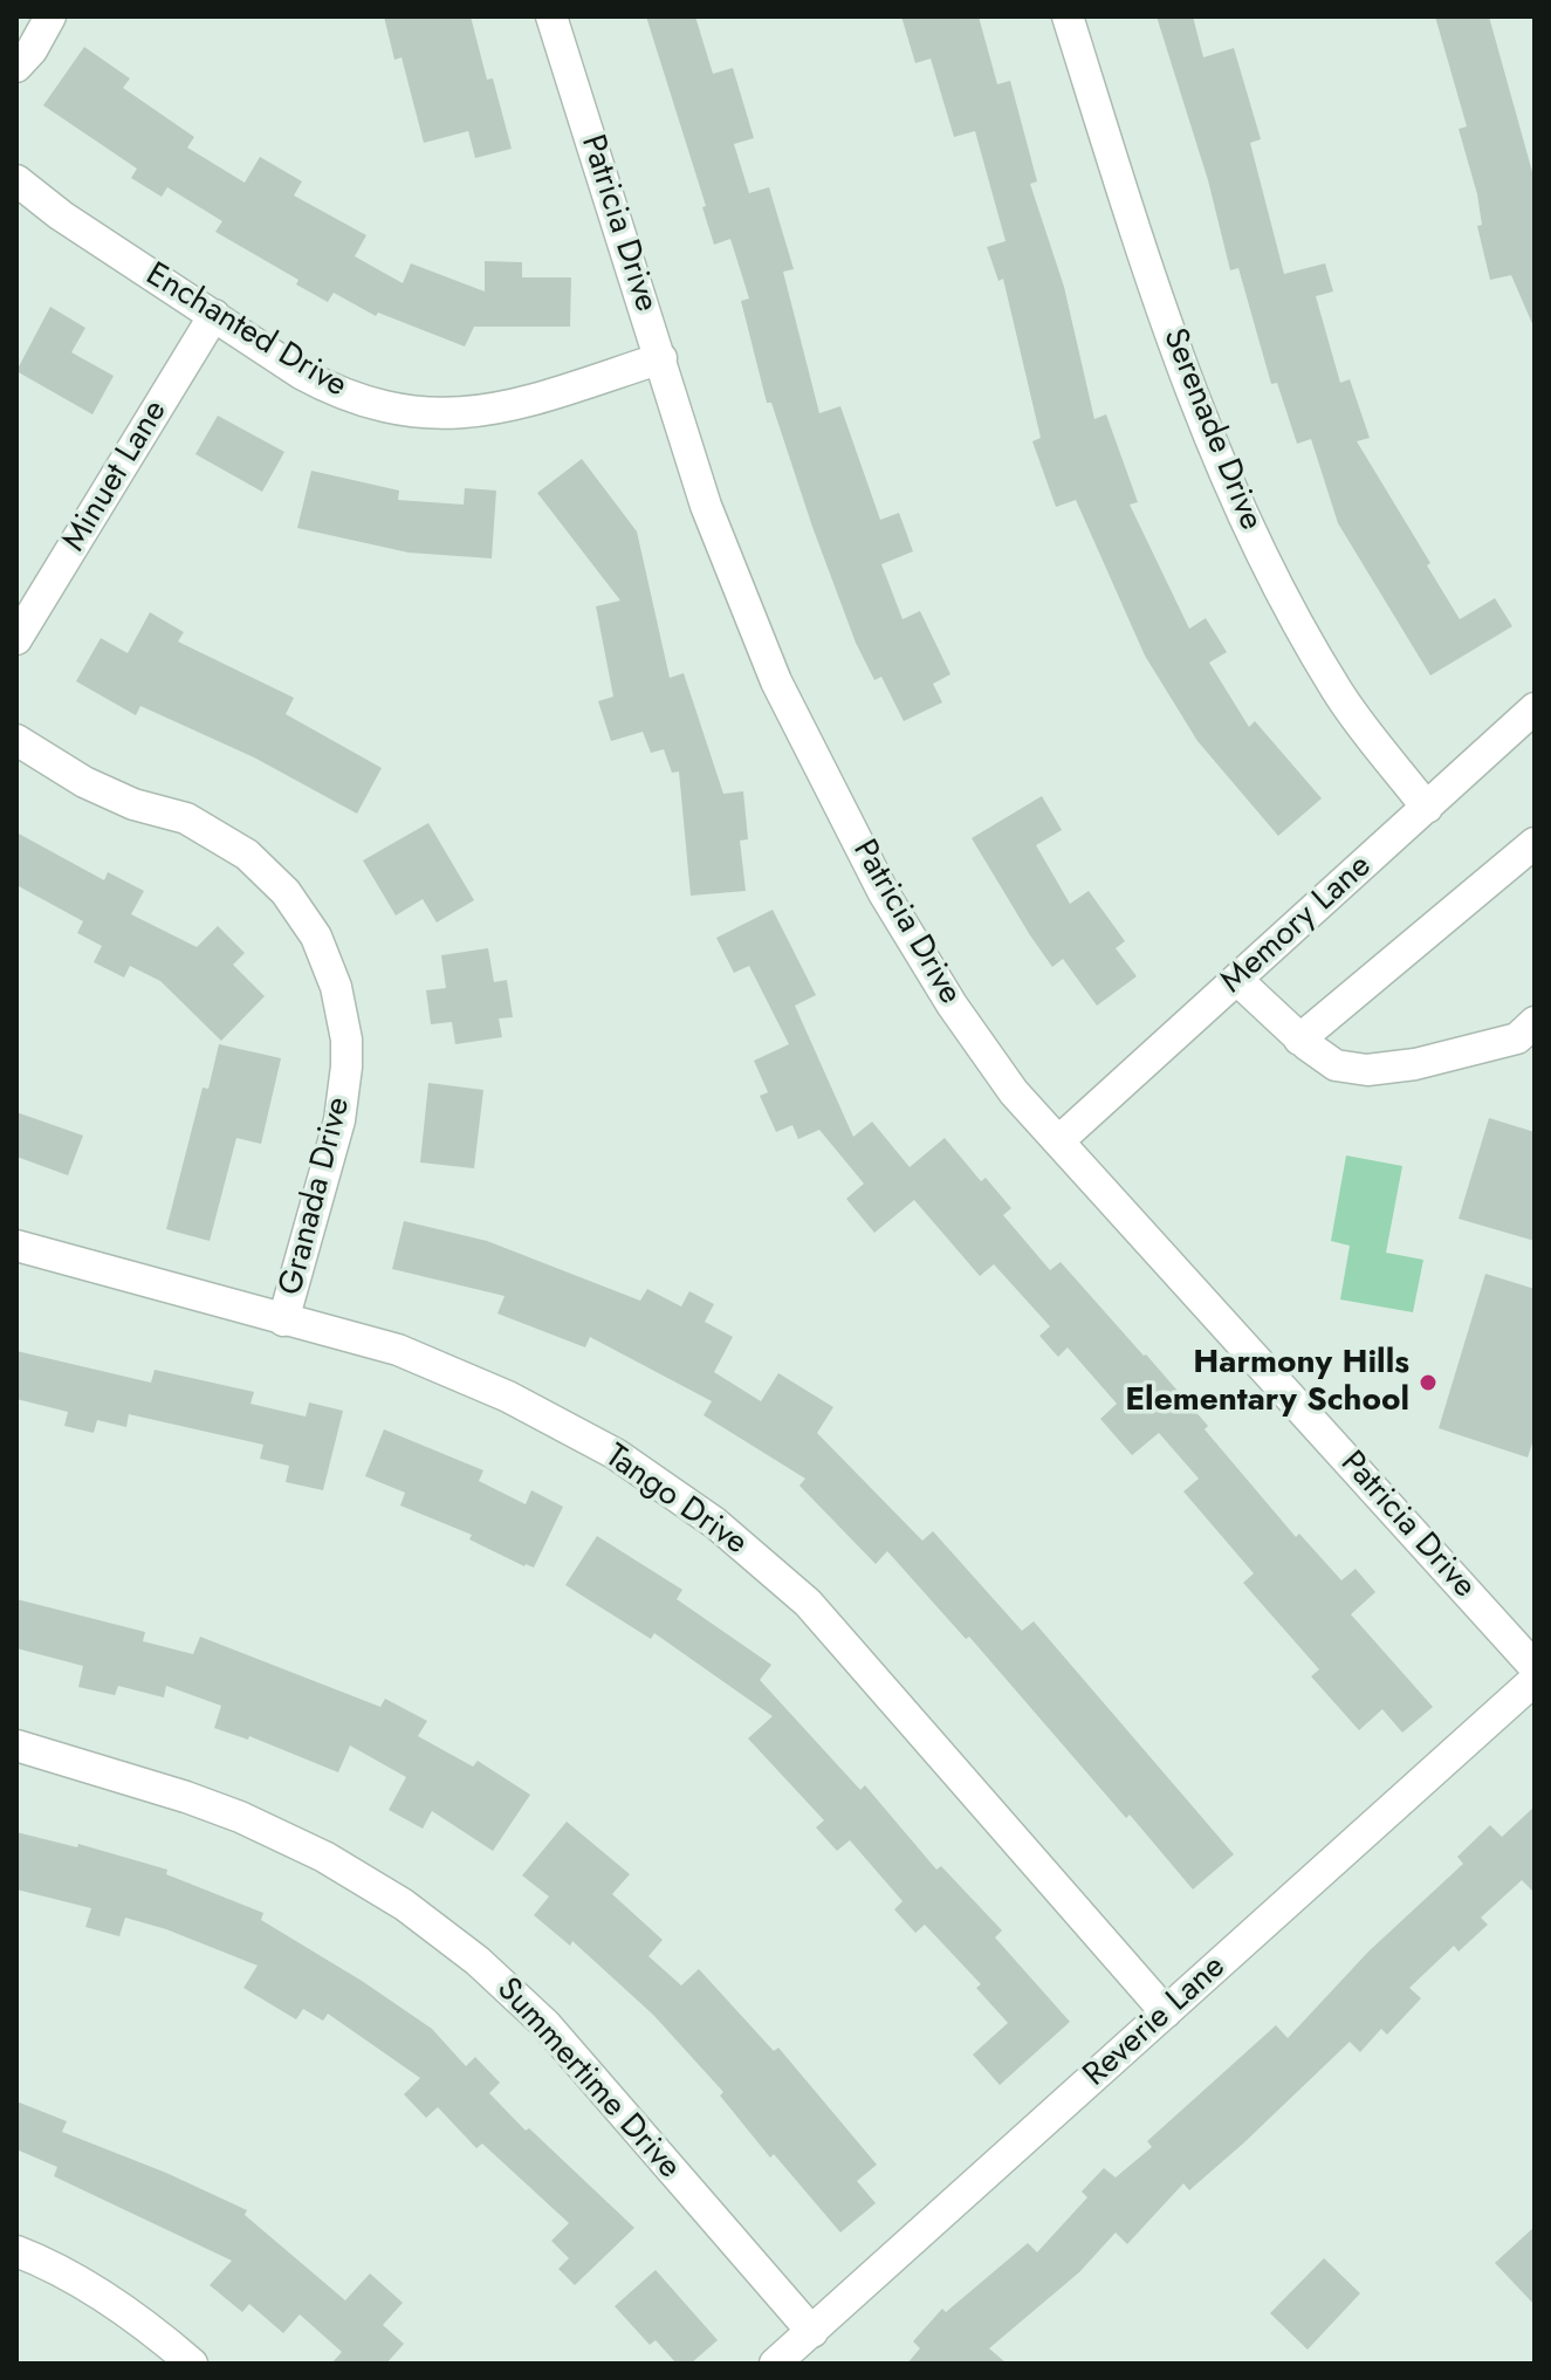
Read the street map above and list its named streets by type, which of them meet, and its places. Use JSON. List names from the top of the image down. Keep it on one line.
{"streets":{"street":["Patricia Drive","Enchanted Drive","Serenade Drive","Minuet Lane","Memory Lane","Granada Drive","Tango Drive","Reverie Lane","Summertime Drive"]},"crossings":[["Patricia Drive","Enchanted Drive"],["Patricia Drive","Memory Lane"],["Enchanted Drive","Minuet Lane"],["Serenade Drive","Memory Lane"],["Granada Drive","Tango Drive"],["Tango Drive","Reverie Lane"],["Reverie Lane","Summertime Drive"]],"places":["Harmony Hills Elementary School"]}
